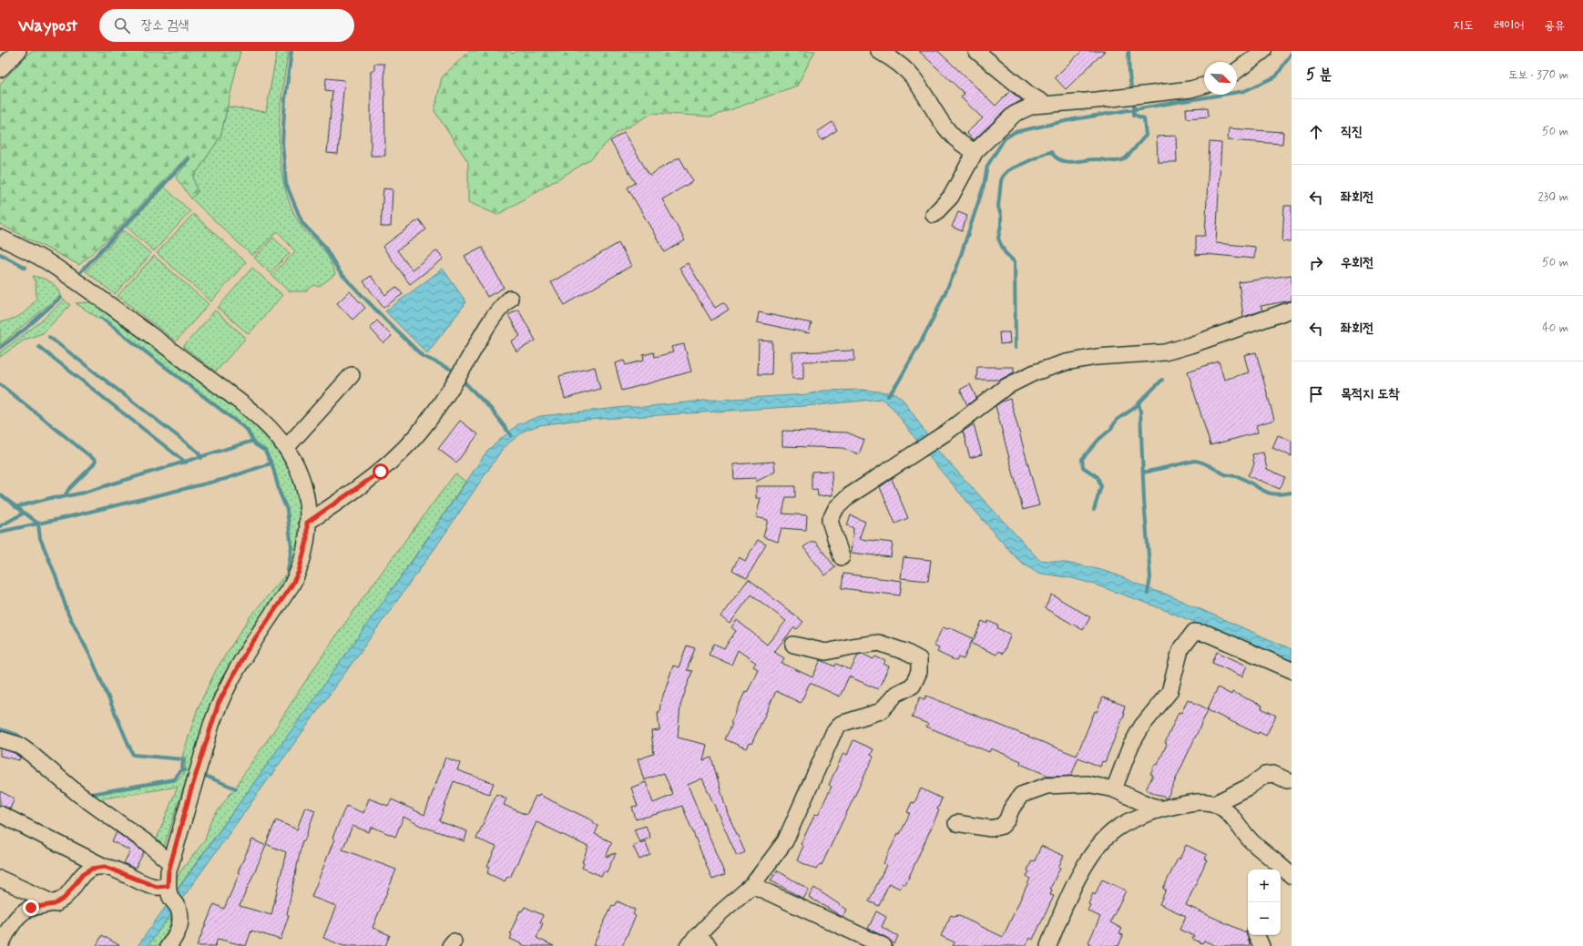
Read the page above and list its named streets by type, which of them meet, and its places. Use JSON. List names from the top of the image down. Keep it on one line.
{"north":"bottom right","page":{"header":"Waypost","search":"장소 검색","nav":["지도","레이어","공유"],"heading":["5 분","도보 · 370 m"],"list":[["직진","50 m"],["좌회전","230 m"],["우회전","50 m"],["좌회전","40 m"],"목적지 도착"],"map_buttons":["+","−"]}}
